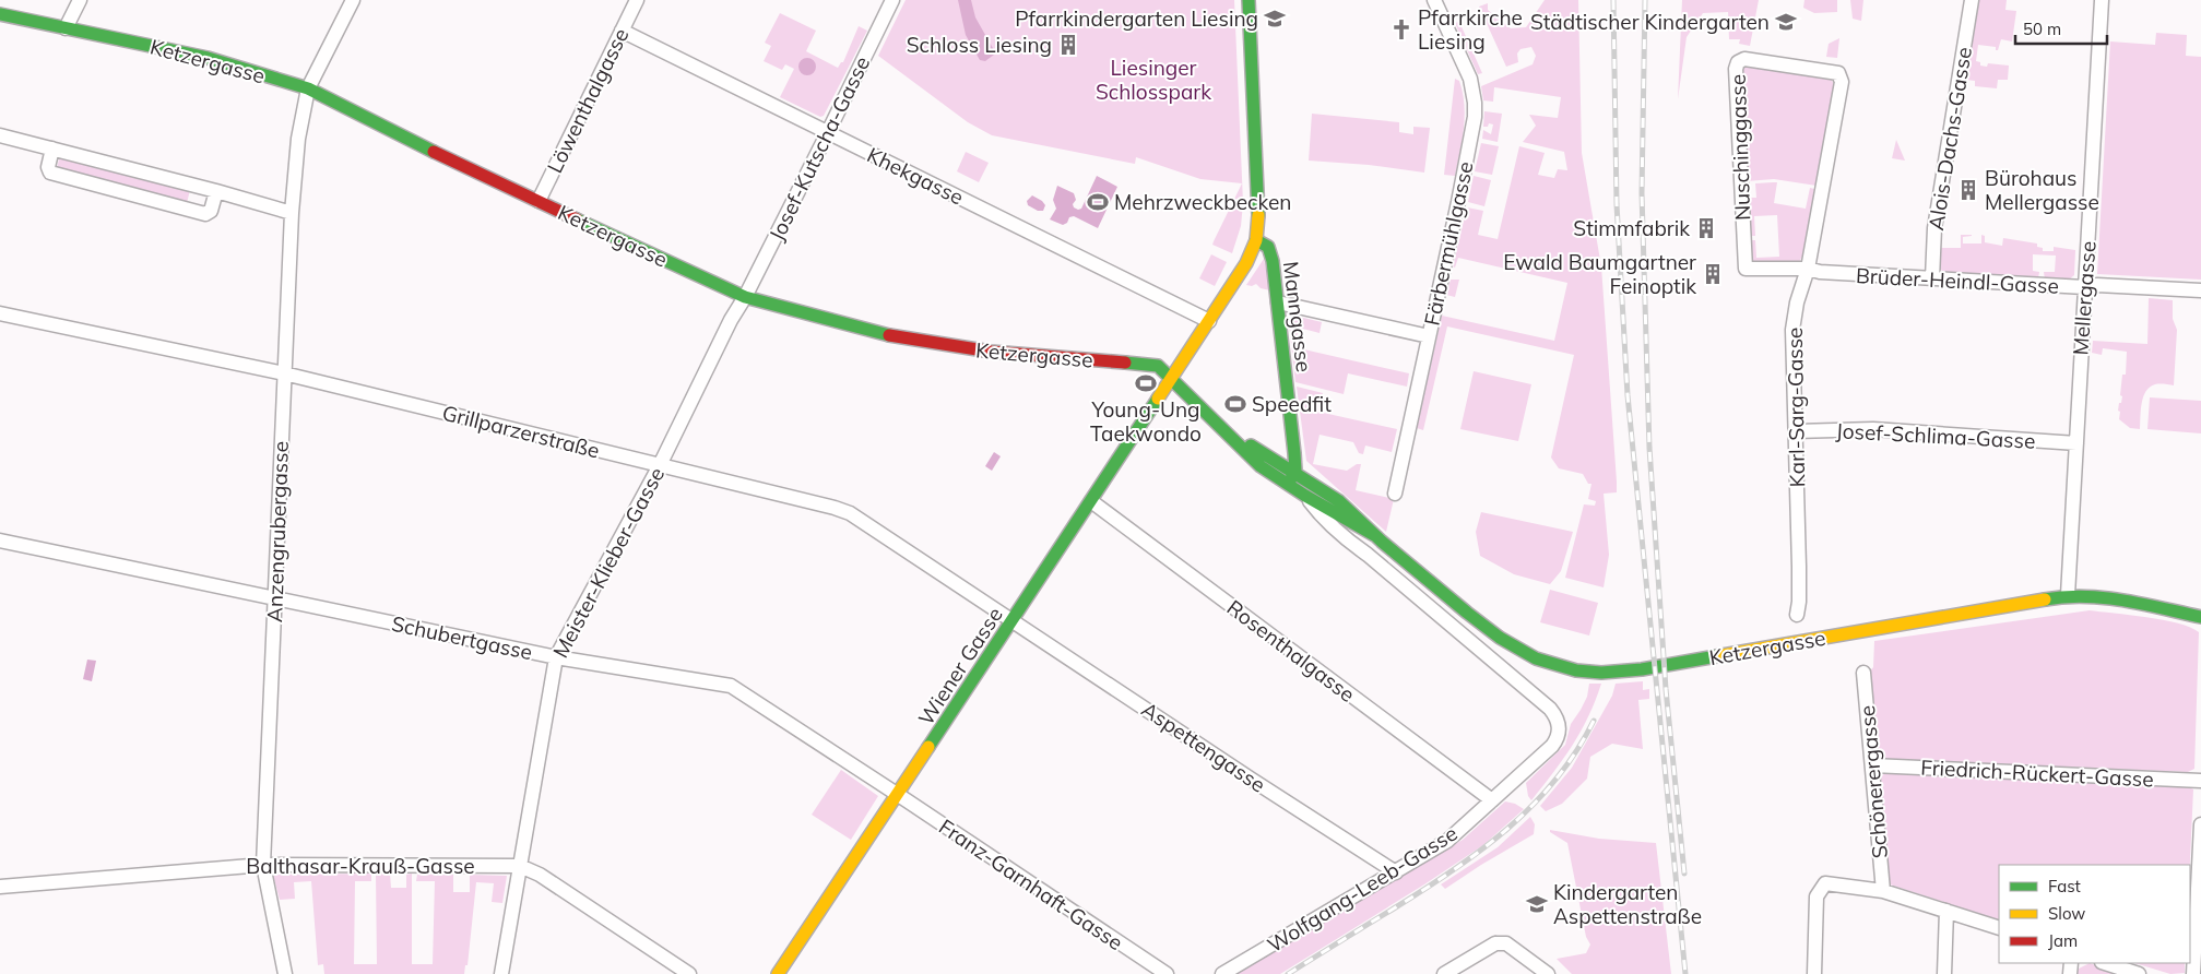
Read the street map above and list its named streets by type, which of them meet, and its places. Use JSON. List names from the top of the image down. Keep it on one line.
{"streets":{"main road":["Ketzergasse","Manngasse","Wiener Gasse"],"street":["Löwenthalgasse","Alois-Dachs-Gasse","Nuschinggasse","Josef-Kutscha-Gasse","Khekgasse","Färbermühlgasse","Brüder-Heindl-Gasse","Mellergasse","Karl-Sarg-Gasse","Grillparzerstraße","Josef-Schlima-Gasse","Anzengrubergasse","Meister-Klieber-Gasse","Schubertgasse","Rosenthalgasse","Aspettengasse","Friedrich-Rückert-Gasse","Schönerergasse","Balthasar-Krauß-Gasse","Franz-Garnhaft-Gasse","Wolfgang-Leeb-Gasse"]},"crossings":[["Ketzergasse","Löwenthalgasse"],["Ketzergasse","Josef-Kutscha-Gasse"],["Ketzergasse","Mellergasse"],["Ketzergasse","Manngasse"],["Ketzergasse","Anzengrubergasse"],["Ketzergasse","Meister-Klieber-Gasse"],["Ketzergasse","Wiener Gasse"],["Ketzergasse","Wolfgang-Leeb-Gasse"],["Löwenthalgasse","Khekgasse"],["Alois-Dachs-Gasse","Brüder-Heindl-Gasse"],["Nuschinggasse","Brüder-Heindl-Gasse"],["Nuschinggasse","Karl-Sarg-Gasse"],["Josef-Kutscha-Gasse","Khekgasse"],["Josef-Kutscha-Gasse","Meister-Klieber-Gasse"],["Khekgasse","Wiener Gasse"],["Brüder-Heindl-Gasse","Mellergasse"],["Brüder-Heindl-Gasse","Karl-Sarg-Gasse"],["Mellergasse","Josef-Schlima-Gasse"],["Manngasse","Wiener Gasse"],["Karl-Sarg-Gasse","Josef-Schlima-Gasse"],["Grillparzerstraße","Anzengrubergasse"],["Grillparzerstraße","Meister-Klieber-Gasse"],["Grillparzerstraße","Wiener Gasse"],["Grillparzerstraße","Aspettengasse"],["Anzengrubergasse","Schubertgasse"],["Anzengrubergasse","Balthasar-Krauß-Gasse"],["Meister-Klieber-Gasse","Schubertgasse"],["Meister-Klieber-Gasse","Balthasar-Krauß-Gasse"],["Schubertgasse","Wiener Gasse"],["Schubertgasse","Franz-Garnhaft-Gasse"],["Rosenthalgasse","Wiener Gasse"],["Rosenthalgasse","Wolfgang-Leeb-Gasse"],["Wiener Gasse","Aspettengasse"],["Wiener Gasse","Franz-Garnhaft-Gasse"],["Aspettengasse","Wolfgang-Leeb-Gasse"],["Friedrich-Rückert-Gasse","Schönerergasse"]],"parks":["Liesinger Schlosspark"],"places":{"school or university":["Pfarrkindergarten Liesing","Städtischer Kindergarten","Kindergarten Aspettenstraße"],"church":["Pfarrkirche Liesing"],"building":["Schloss Liesing","Bürohaus Mellergasse","Stimmfabrik","Ewald Baumgartner Feinoptik"],"sports":["Mehrzweckbecken","Young-Ung Taekwondo","Speedfit"]},"legend":["Fast","Slow","Jam"],"scale_bar":"50 m"}
